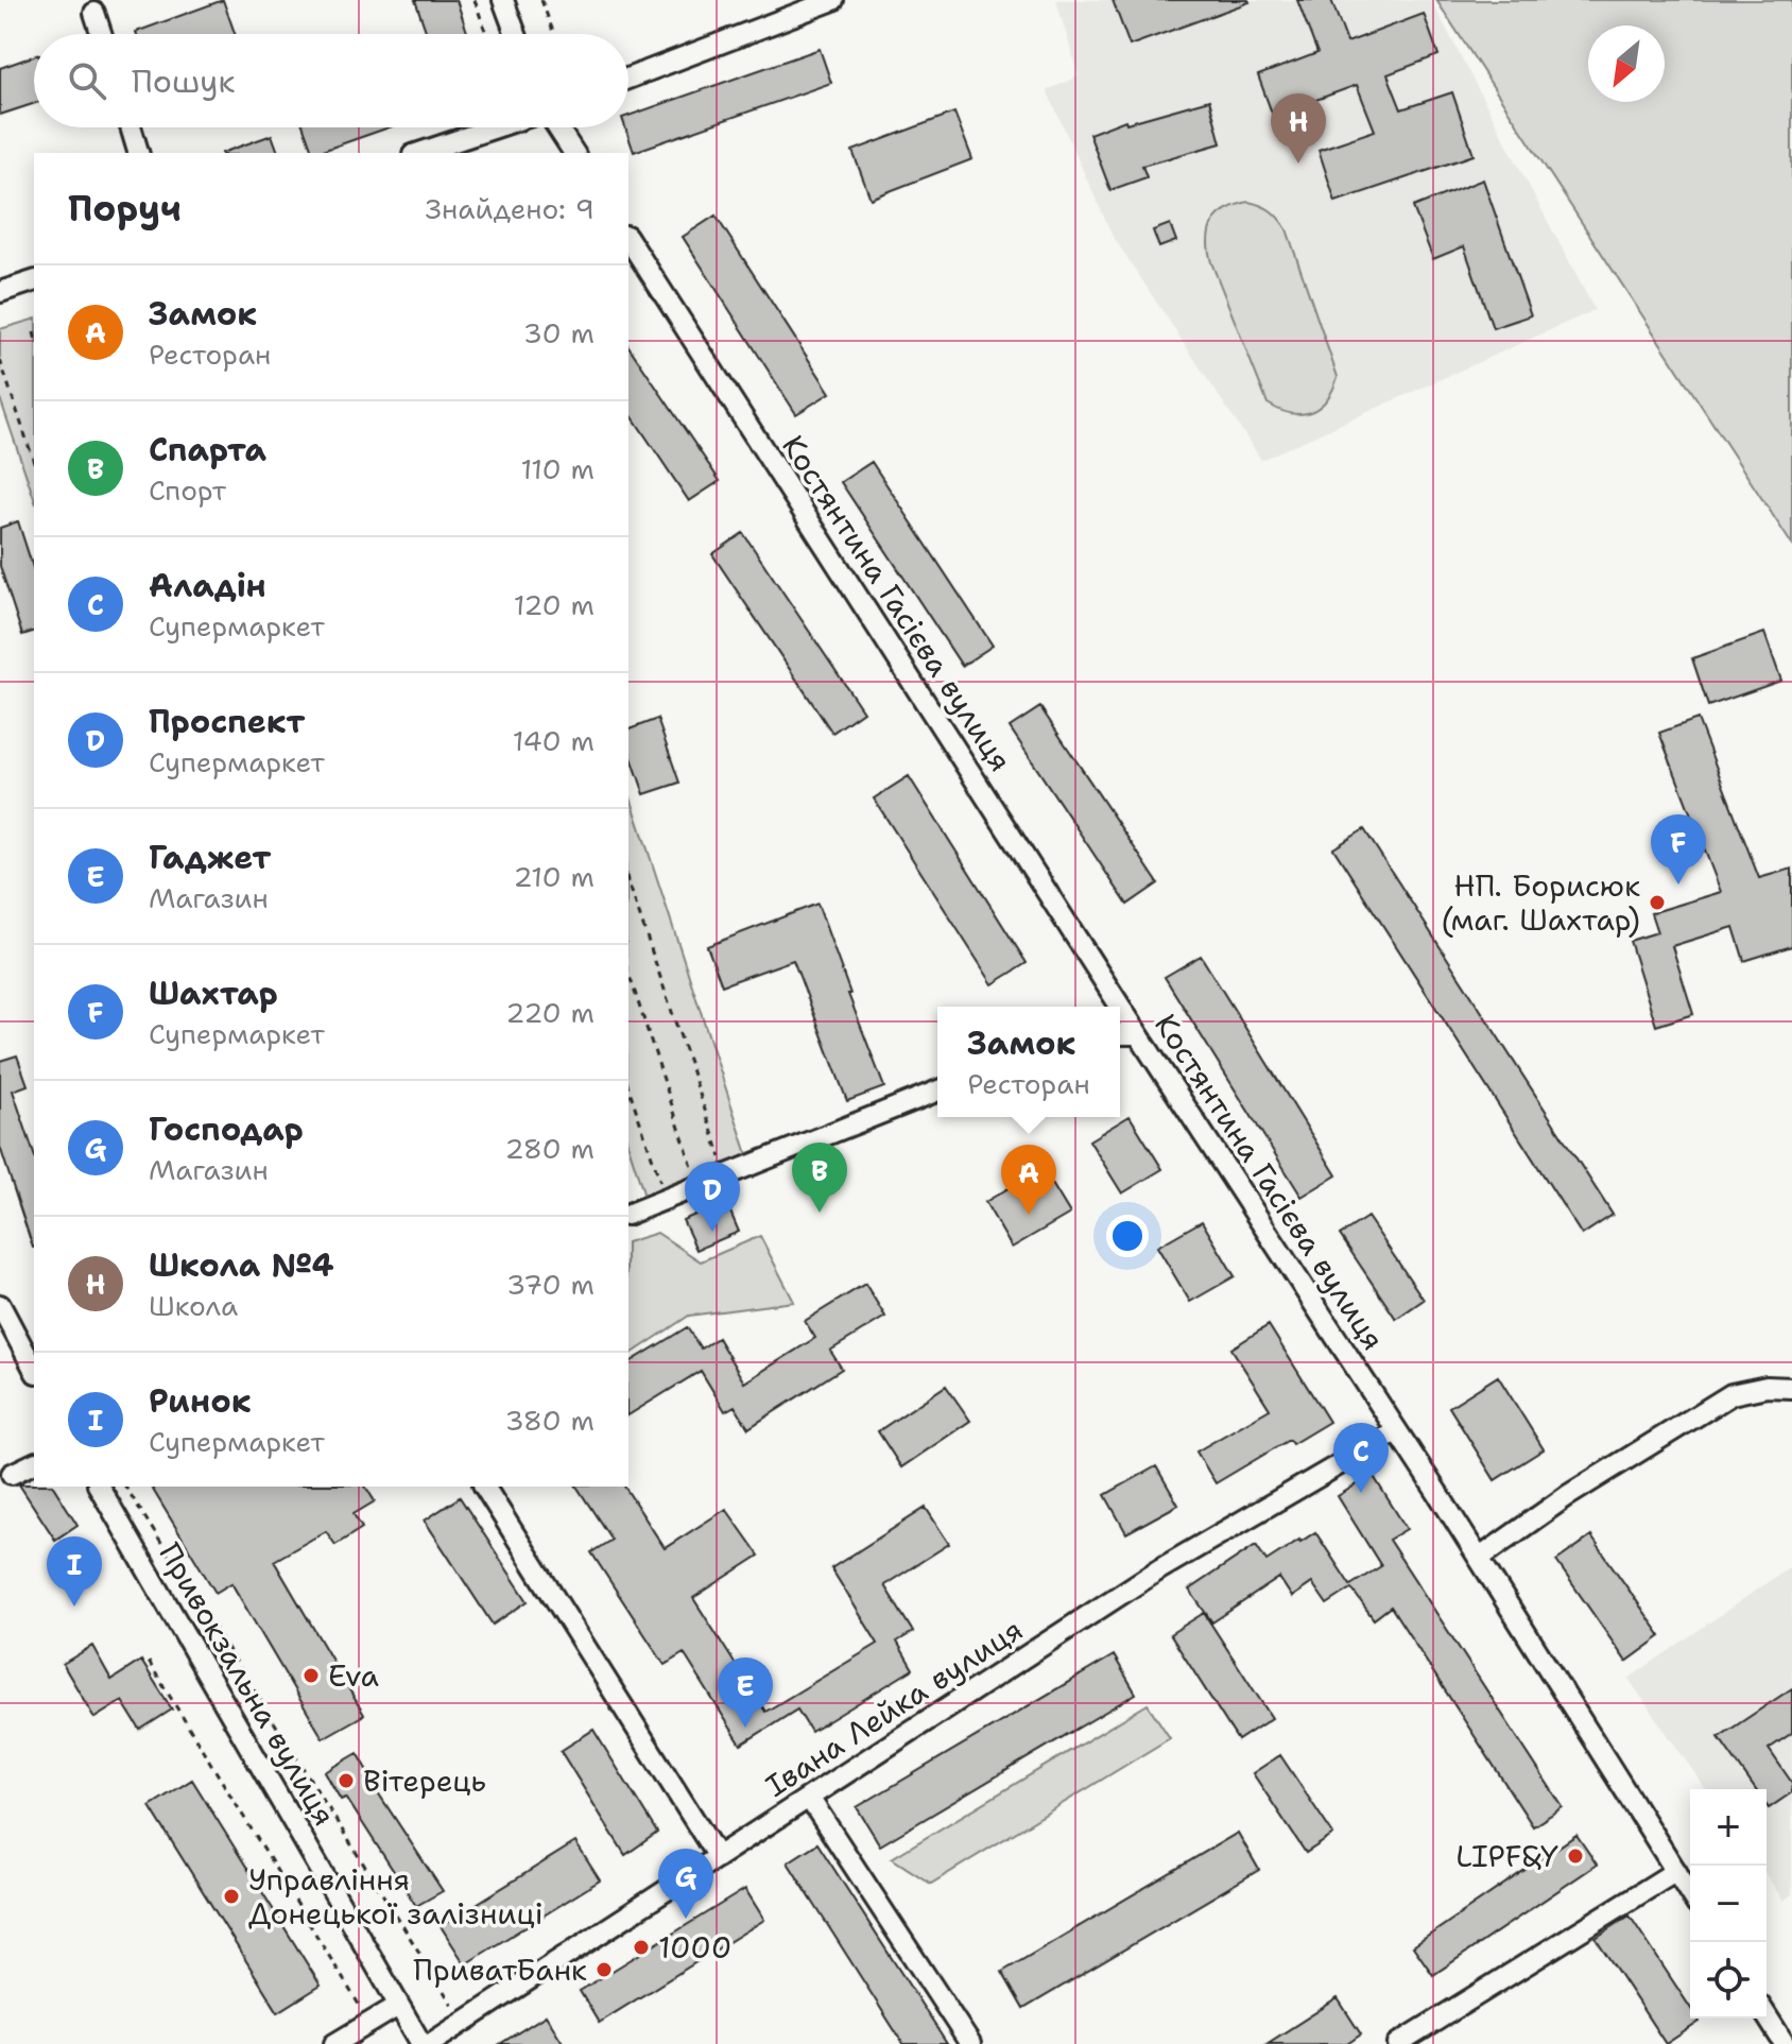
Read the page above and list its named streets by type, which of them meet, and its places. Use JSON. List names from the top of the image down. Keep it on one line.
{"streets":{"street":["Костянтина Гасієва вулиця","Привокзальна вулиця","Івана Лейка вулиця"]},"crossings":[["Костянтина Гасієва вулиця","Івана Лейка вулиця"]],"places":["НП. Борисюк (маг. Шахтар)","Eva","Вітерець","LIPF&Y","Управління Донецької залізниці","1000","ПриватБанк"],"north":"bottom left","page":{"search":"Пошук","pins":["H","F","B","A","D","C","I","E","G"],"heading":["Поруч","Знайдено: 9"],"list":[{"mark":"A","name":"Замок","note":"Ресторан","value":"30 m"},{"mark":"B","name":"Спарта","note":"Спорт","value":"110 m"},{"mark":"C","name":"Аладін","note":"Супермаркет","value":"120 m"},{"mark":"D","name":"Проспект","note":"Супермаркет","value":"140 m"},{"mark":"E","name":"Гаджет","note":"Магазин","value":"210 m"},{"mark":"F","name":"Шахтар","note":"Супермаркет","value":"220 m"},{"mark":"G","name":"Господар","note":"Магазин","value":"280 m"},{"mark":"H","name":"Школа №4","note":"Школа","value":"370 m"},{"mark":"I","name":"Ринок","note":"Супермаркет","value":"380 m"}],"popup":["Замок","Ресторан"],"map_buttons":["+","−"]}}
